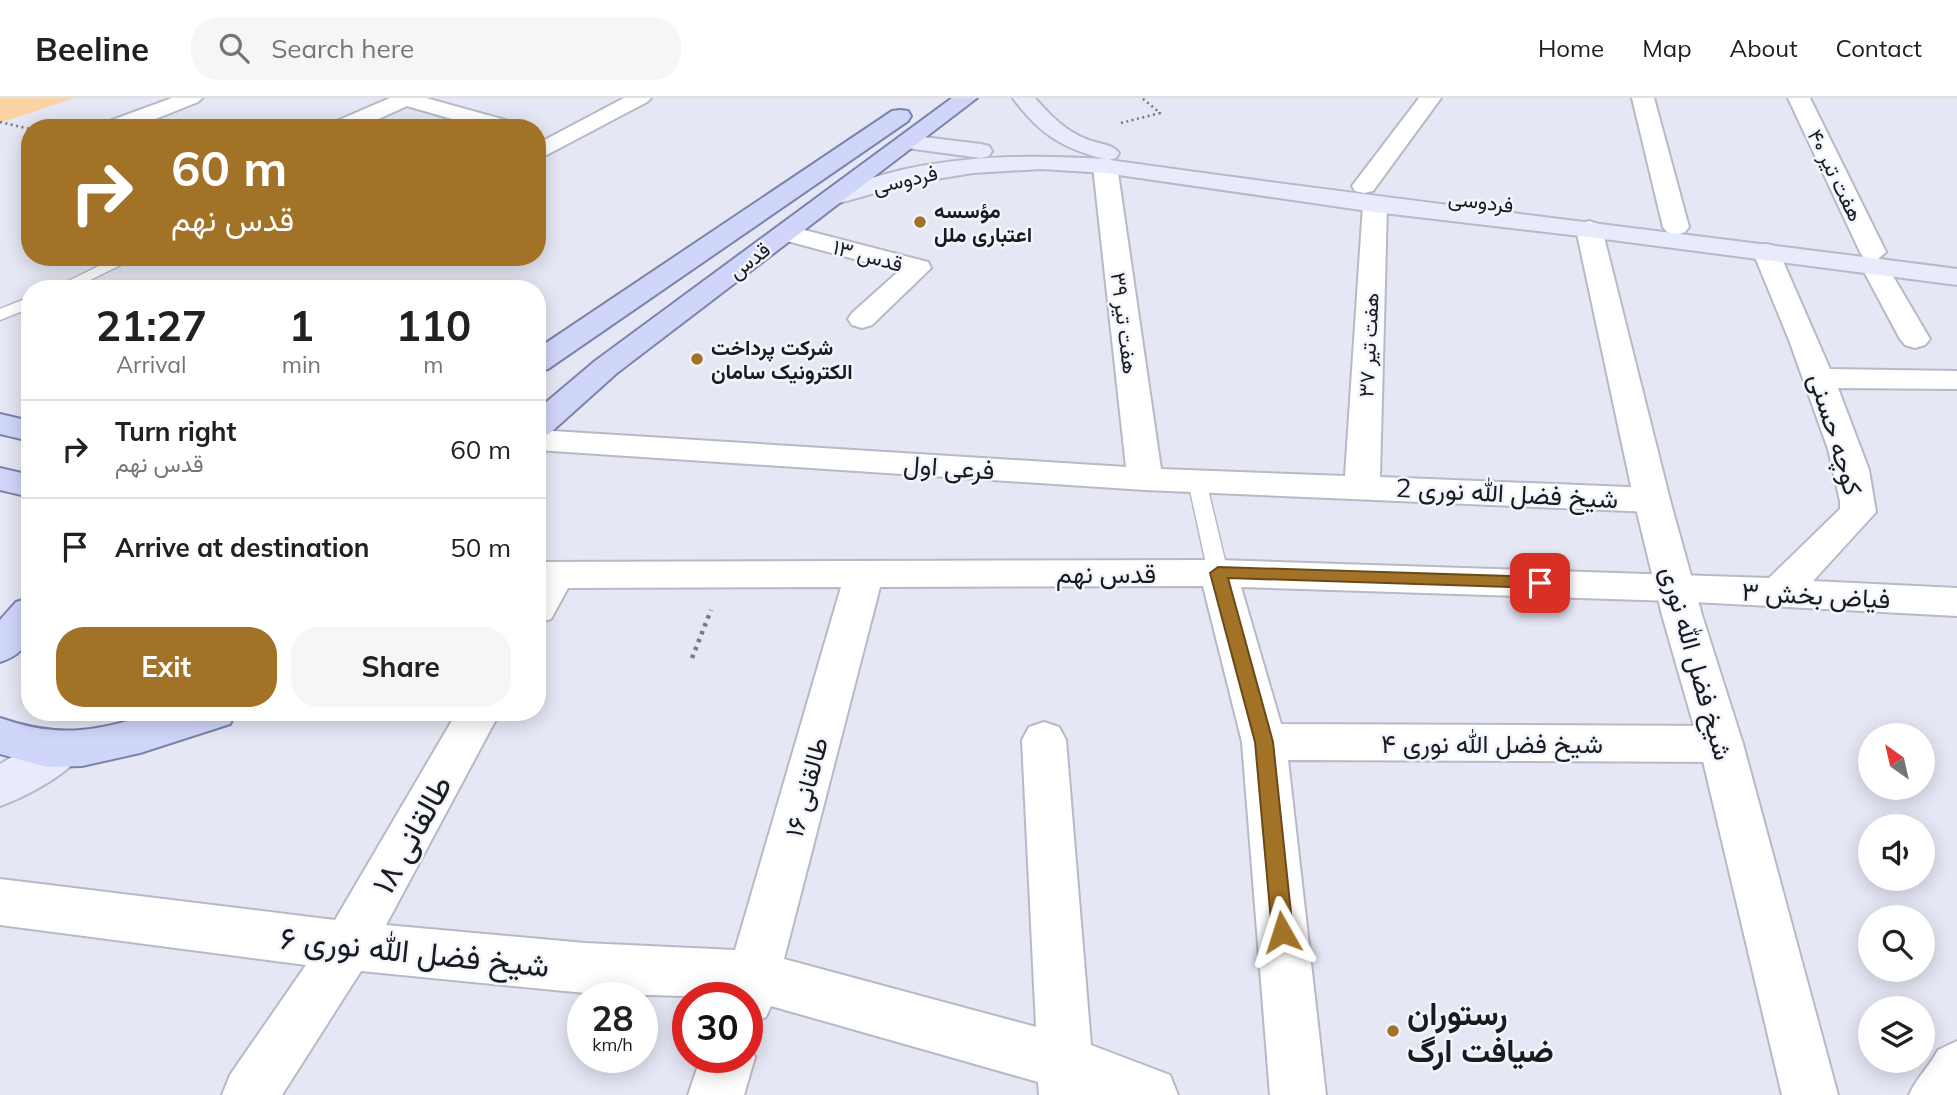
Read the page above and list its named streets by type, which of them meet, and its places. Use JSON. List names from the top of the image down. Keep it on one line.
{"streets":{"main road":["فردوسی","قدس"],"street":["هفت تیر ۴۰","قدس ۱۳","هفت تیر ۳۹","هفت تیر ۳۷","کوچه حسنی","فرعی اول","شیخ فضل الله نوری 2","قدس نهم","فیاض بخش ۳","شیخ فضل الله نوری","شیخ فضل الله نوری ۴","طالقانی ۱۶","طالقانی ۱۸","شیخ فضل الله نوری ۶"]},"crossings":[["هفت تیر ۴۰","فردوسی"],["فردوسی","قدس"],["فردوسی","هفت تیر ۳۹"],["فردوسی","هفت تیر ۳۷"],["فردوسی","کوچه حسنی"],["فردوسی","شیخ فضل الله نوری"],["قدس ۱۳","قدس"],["هفت تیر ۳۹","فرعی اول"],["هفت تیر ۳۷","فرعی اول"],["هفت تیر ۳۷","شیخ فضل الله نوری 2"],["کوچه حسنی","فیاض بخش ۳"],["فرعی اول","شیخ فضل الله نوری 2"],["شیخ فضل الله نوری 2","شیخ فضل الله نوری"],["قدس نهم","فیاض بخش ۳"],["قدس نهم","شیخ فضل الله نوری"],["قدس نهم","طالقانی ۱۶"],["فیاض بخش ۳","شیخ فضل الله نوری"],["شیخ فضل الله نوری","شیخ فضل الله نوری ۴"],["طالقانی ۱۸","شیخ فضل الله نوری ۶"]],"places":["مؤسسه اعتباری ملل","شرکت پرداخت الکترونیک سامان","رستوران ضیافت ارگ"],"north":"top left","page":{"header":"Beeline","search":"Search here","nav":["Home","Map","About","Contact"],"turn":["60 m","قدس نهم"],"eta":["21:27","Arrival","1","min","110","m"],"list":[{"name":"Turn right","note":"قدس نهم","value":"60 m"},{"name":"Arrive at destination","value":"50 m"}],"buttons":["Exit","Share"],"speed":"28 km/h","limit":"30"}}
